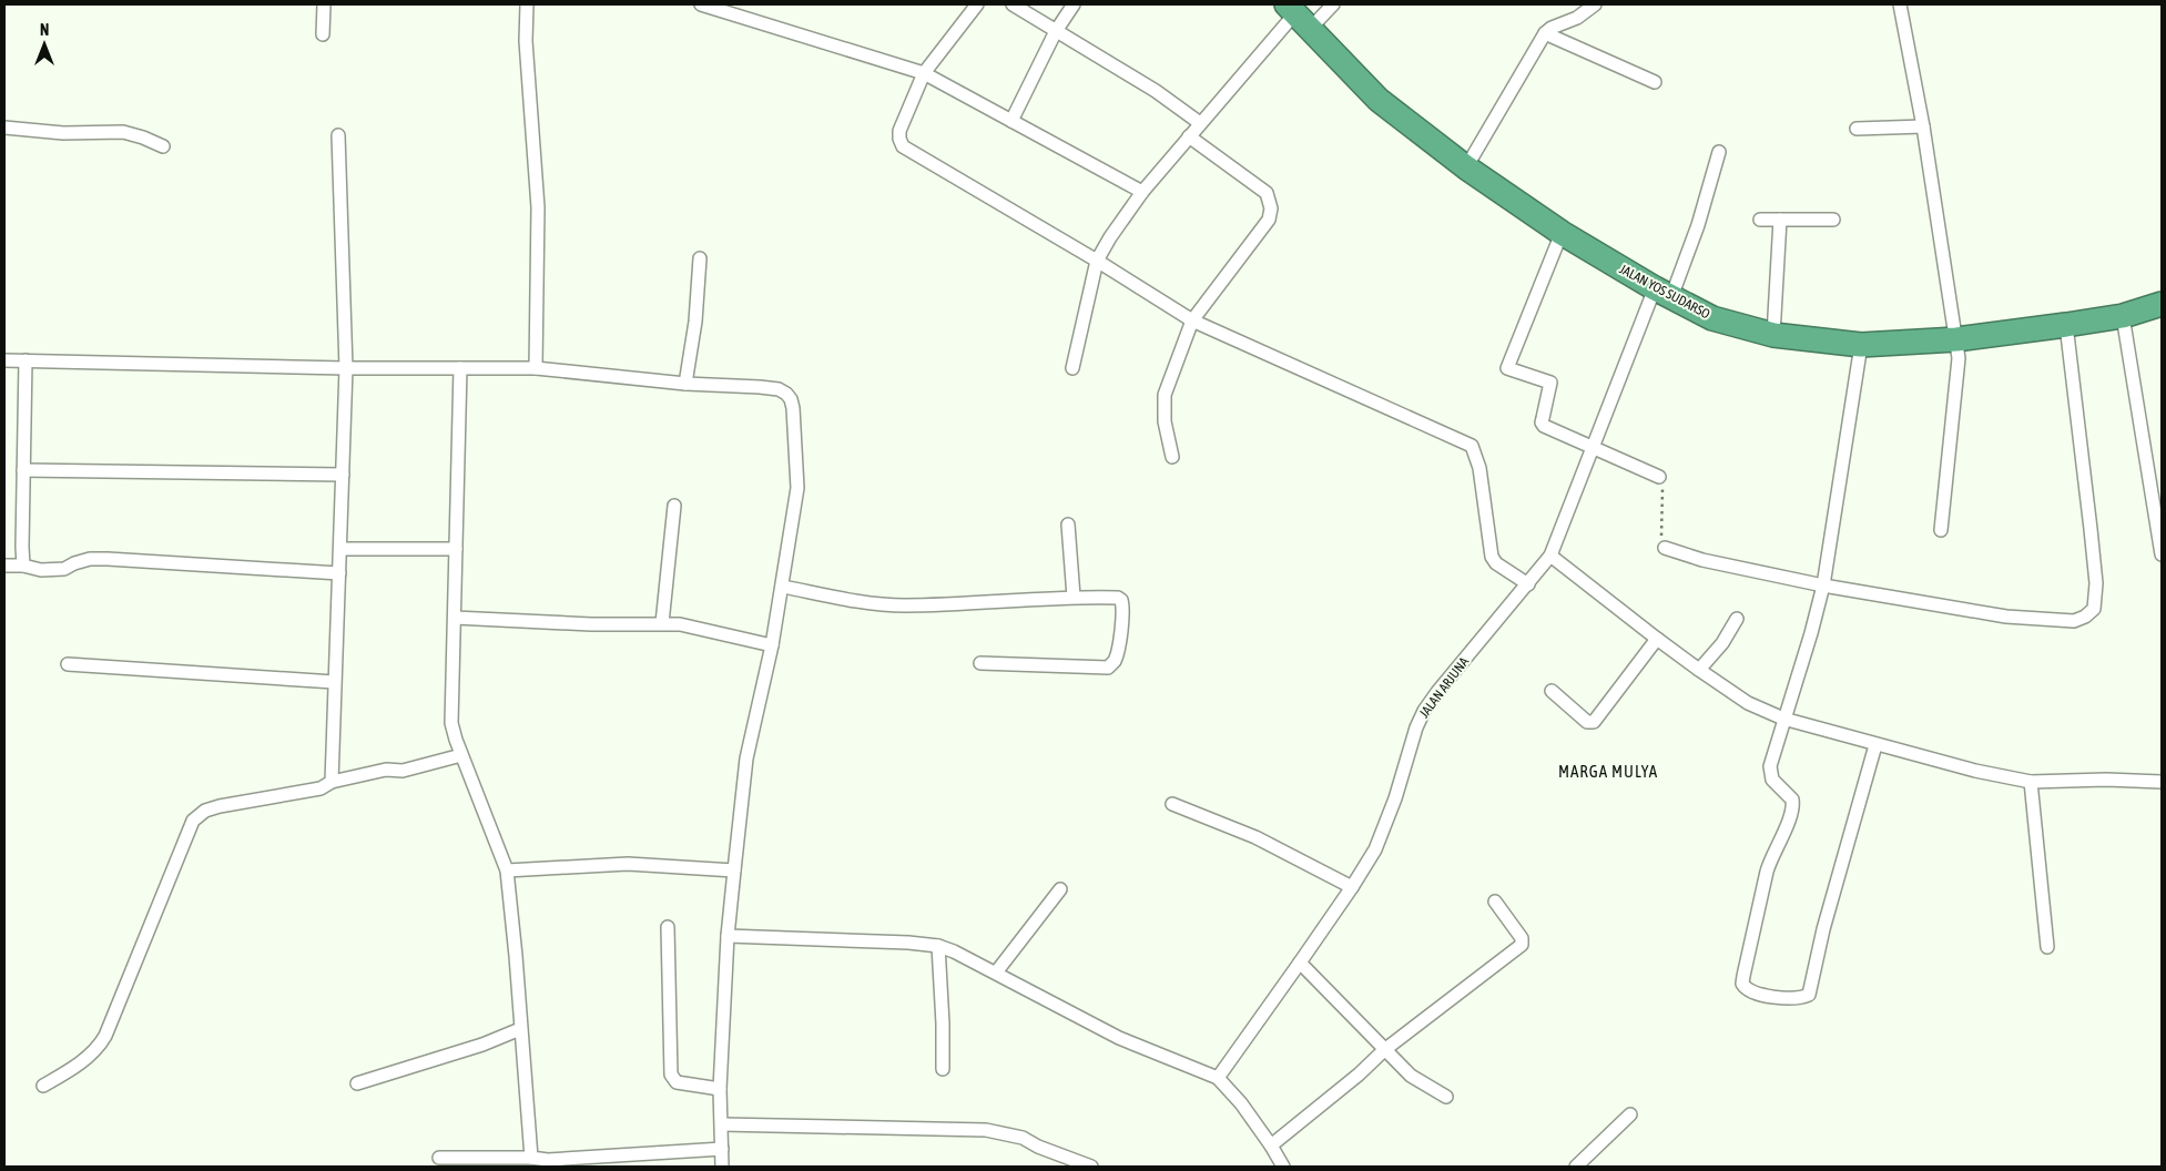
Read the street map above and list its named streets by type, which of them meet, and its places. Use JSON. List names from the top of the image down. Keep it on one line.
{"streets":{"highway":["JALAN YOS SUDARSO"],"street":["JALAN ARJUNA"]},"crossings":[["JALAN YOS SUDARSO","JALAN ARJUNA"]],"districts":["MARGA MULYA"],"north":"top"}
